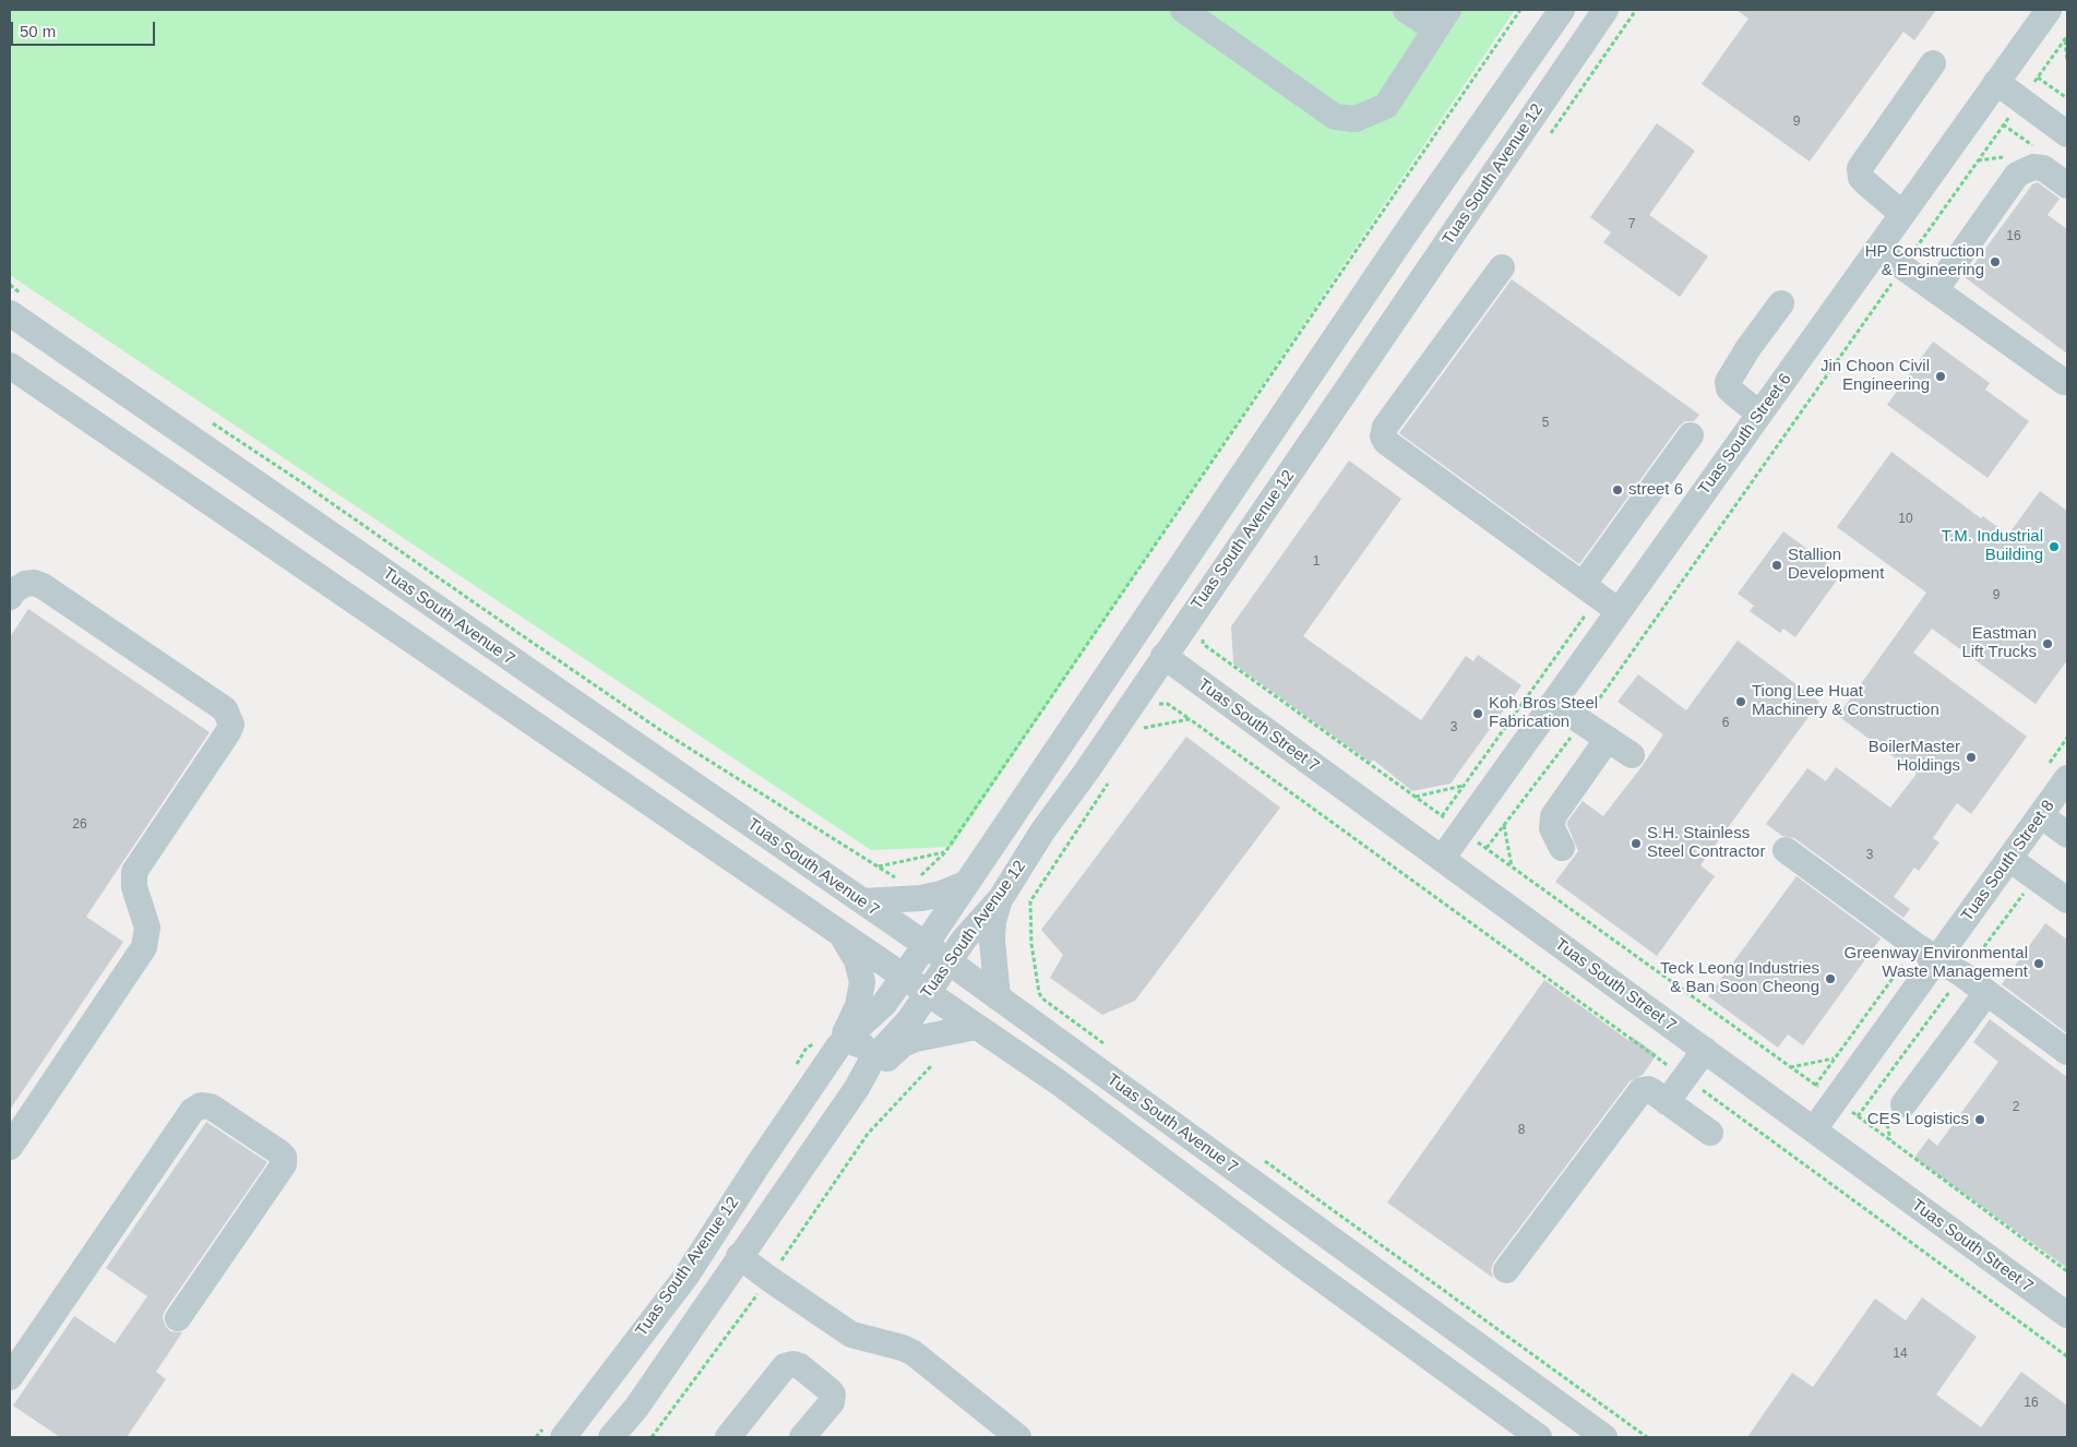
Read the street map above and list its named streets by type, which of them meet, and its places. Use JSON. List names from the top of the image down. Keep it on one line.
{"streets":{"street":["Tuas South Avenue 12","Tuas South Street 6","Tuas South Avenue 7","Tuas South Street 7","Tuas South Street 8"]},"crossings":[["Tuas South Avenue 12","Tuas South Avenue 7"],["Tuas South Avenue 12","Tuas South Street 7"],["Tuas South Street 6","Tuas South Street 7"],["Tuas South Street 7","Tuas South Street 8"]],"places":["HP Construction & Engineering","Jin Choon Civil Engineering","street 6","T.M. Industrial Building","Stallion Development","Eastman Lift Trucks","Tiong Lee Huat Machinery & Construction","Koh Bros Steel Fabrication","BoilerMaster Holdings","S.H. Stainless Steel Contractor","Greenway Environmental Waste Management","Teck Leong Industries & Ban Soon Cheong","CES Logistics"],"house_numbers":["9","7","16","5","10","1","9","6","3","26","3","2","8","14","16"],"scale_bar":"50 m"}
